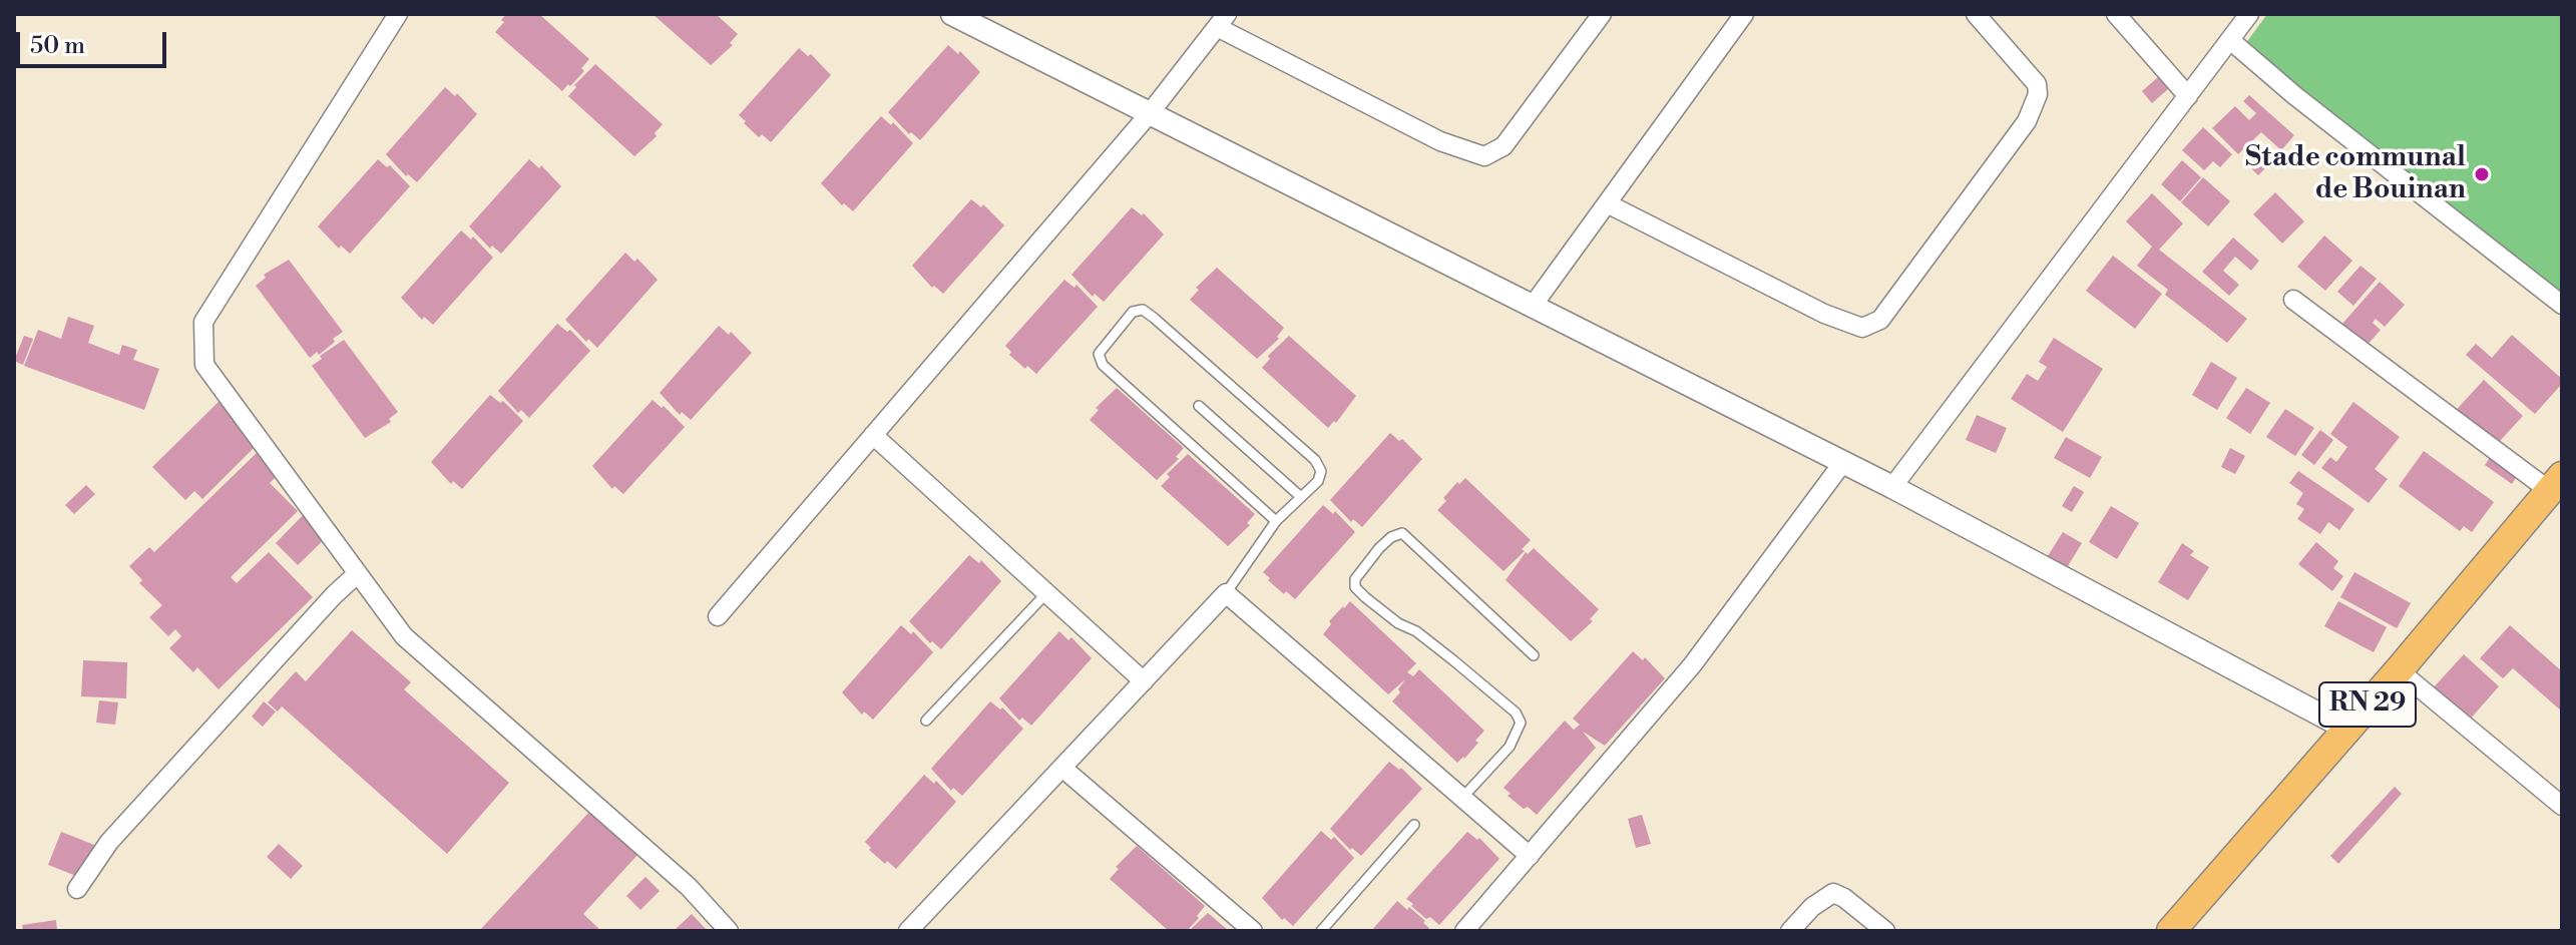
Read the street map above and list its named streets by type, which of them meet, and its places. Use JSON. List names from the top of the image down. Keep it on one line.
{"streets":{"main road":["RN 29"]},"places":["Stade communal de Bouinan"],"scale_bar":"50 m"}
